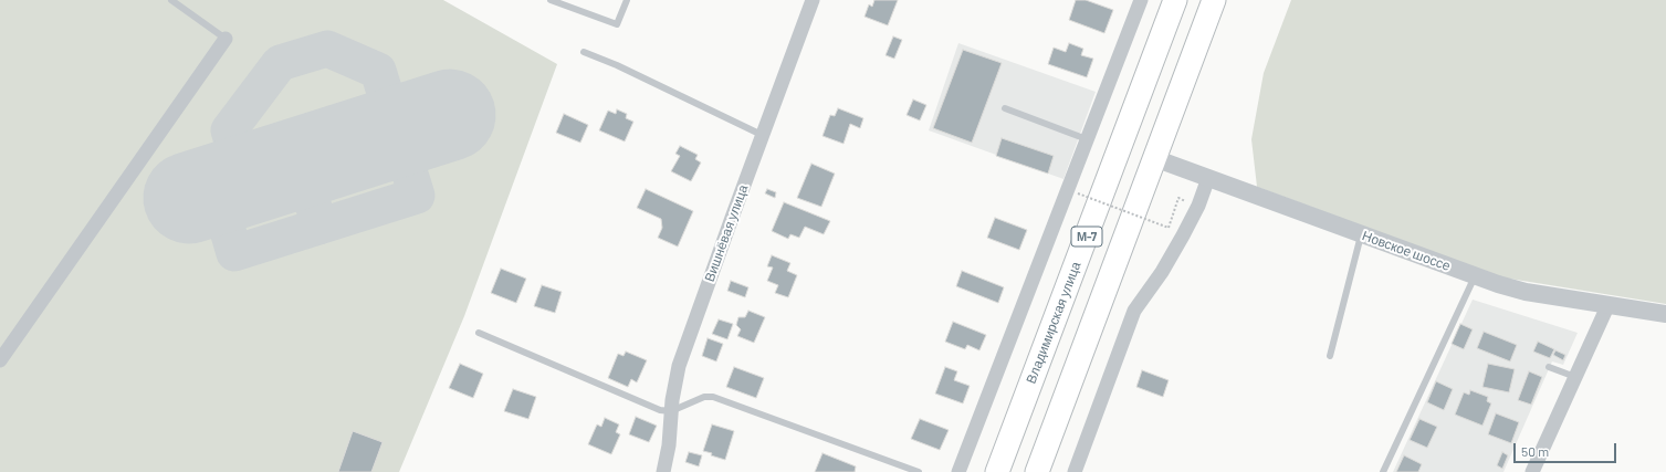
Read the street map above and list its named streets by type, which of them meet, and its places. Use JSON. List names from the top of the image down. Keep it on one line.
{"streets":{"highway":["М-7","Владимирская улица"],"street":["Вишнёвая улица","Новское шоссе"]},"crossings":[["М-7","Новское шоссе"]],"scale_bar":"50 m"}
